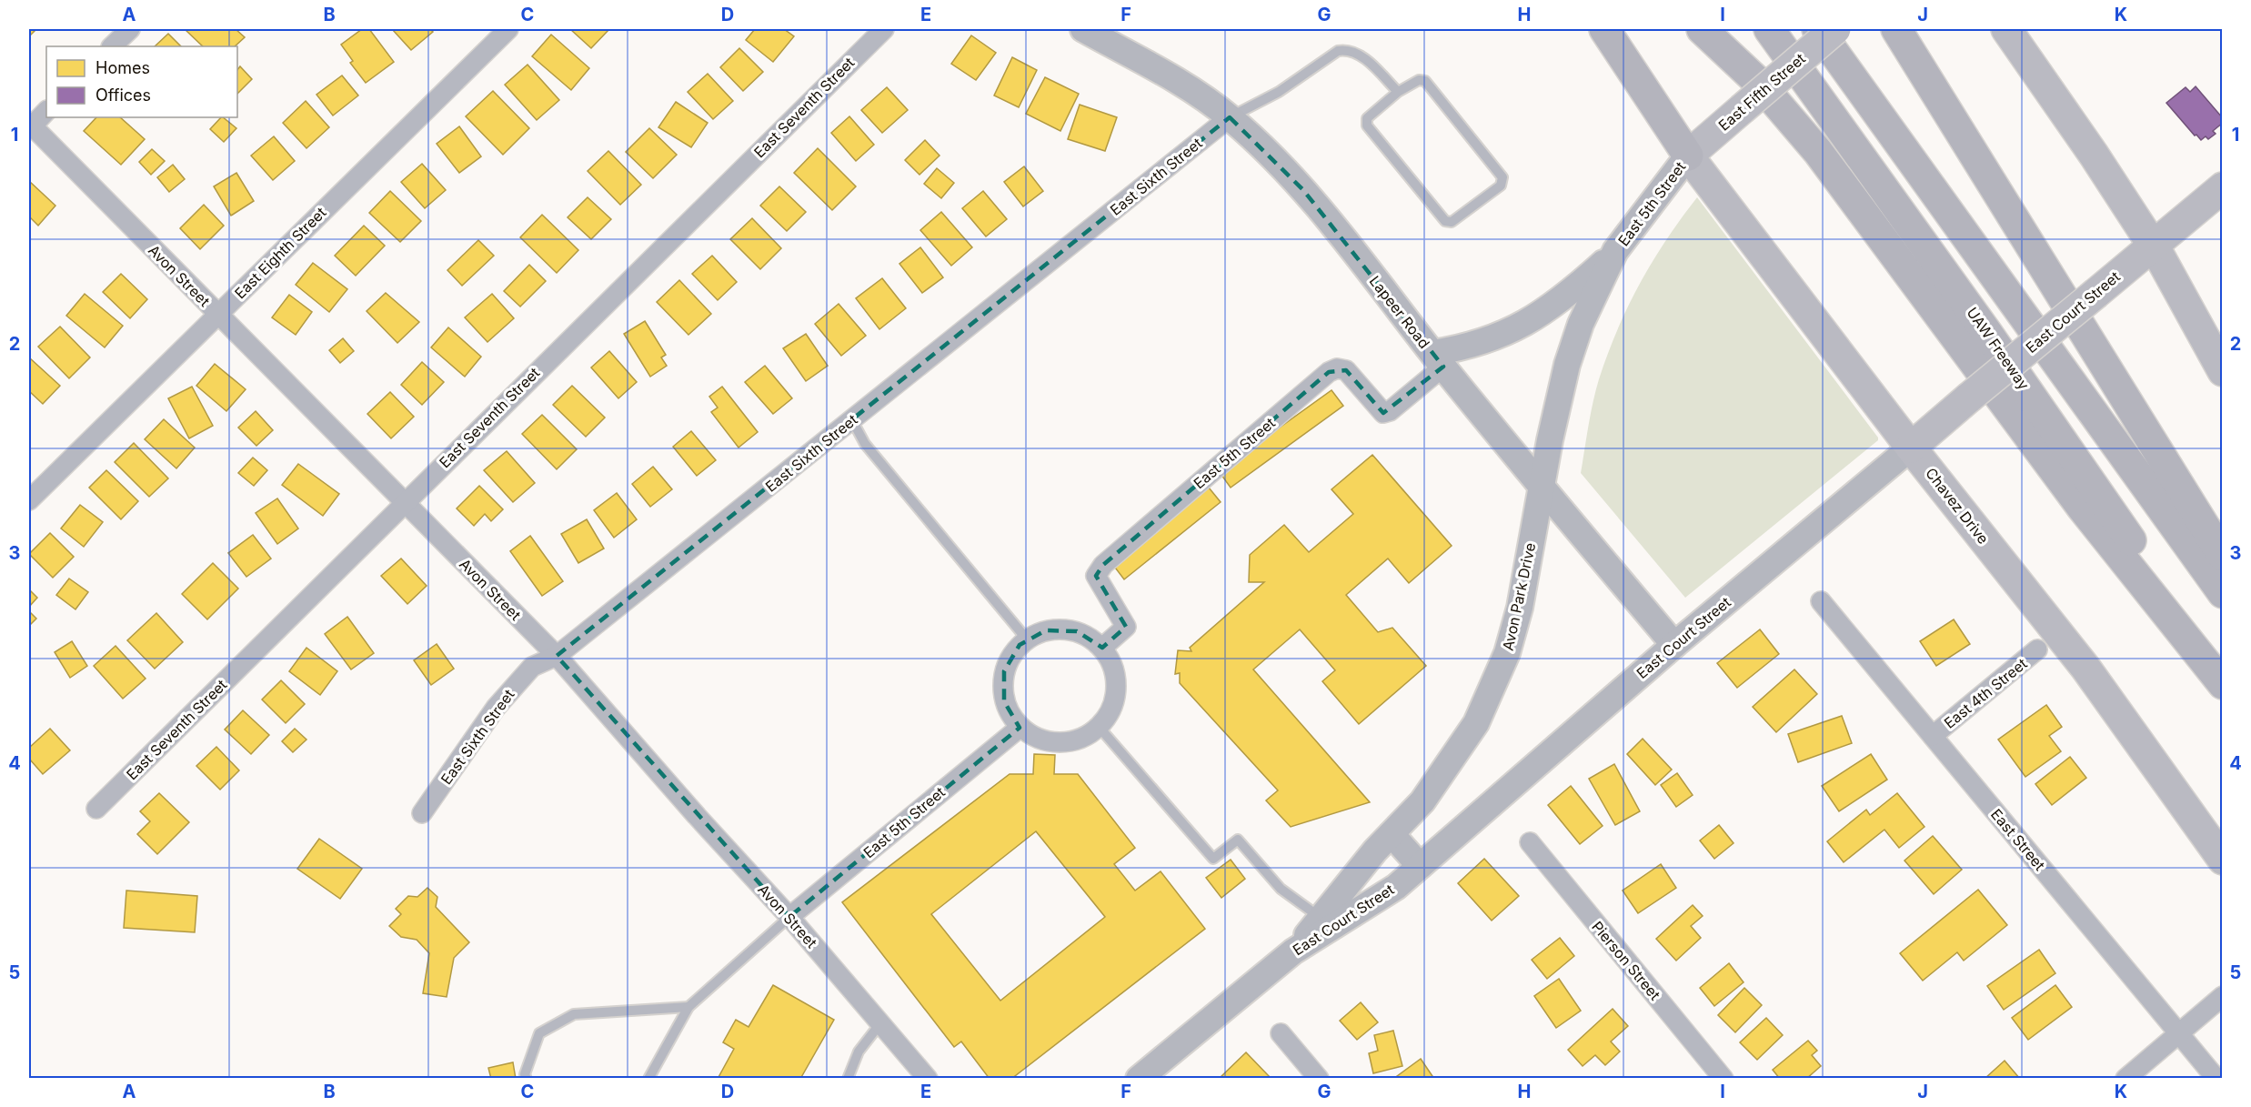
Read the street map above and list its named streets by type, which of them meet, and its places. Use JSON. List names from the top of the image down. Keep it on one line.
{"streets":{"highway":["UAW Freeway"],"main road":["East Fifth Street","East 5th Street","Lapeer Road","East Court Street","Chavez Drive","Avon Park Drive"],"street":["East Seventh Street","East Sixth Street","East Eighth Street","Avon Street","East 4th Street","East Street","Pierson Street"]},"crossings":[["East Fifth Street","East 5th Street"],["East Fifth Street","Chavez Drive"],["East Seventh Street","Avon Street"],["East Sixth Street","Avon Street"],["East Sixth Street","Lapeer Road"],["East 5th Street","Avon Street"],["East 5th Street","Lapeer Road"],["East 5th Street","Chavez Drive"],["East 5th Street","Avon Park Drive"],["East Eighth Street","Avon Street"],["Lapeer Road","East Court Street"],["Lapeer Road","Avon Park Drive"],["East Court Street","Chavez Drive"],["East Court Street","Avon Park Drive"],["East 4th Street","East Street"]],"legend":["Homes","Offices"],"grid":{"columns":["A","B","C","D","E","F","G","H","I","J","K"],"rows":["1","2","3","4","5"]}}
